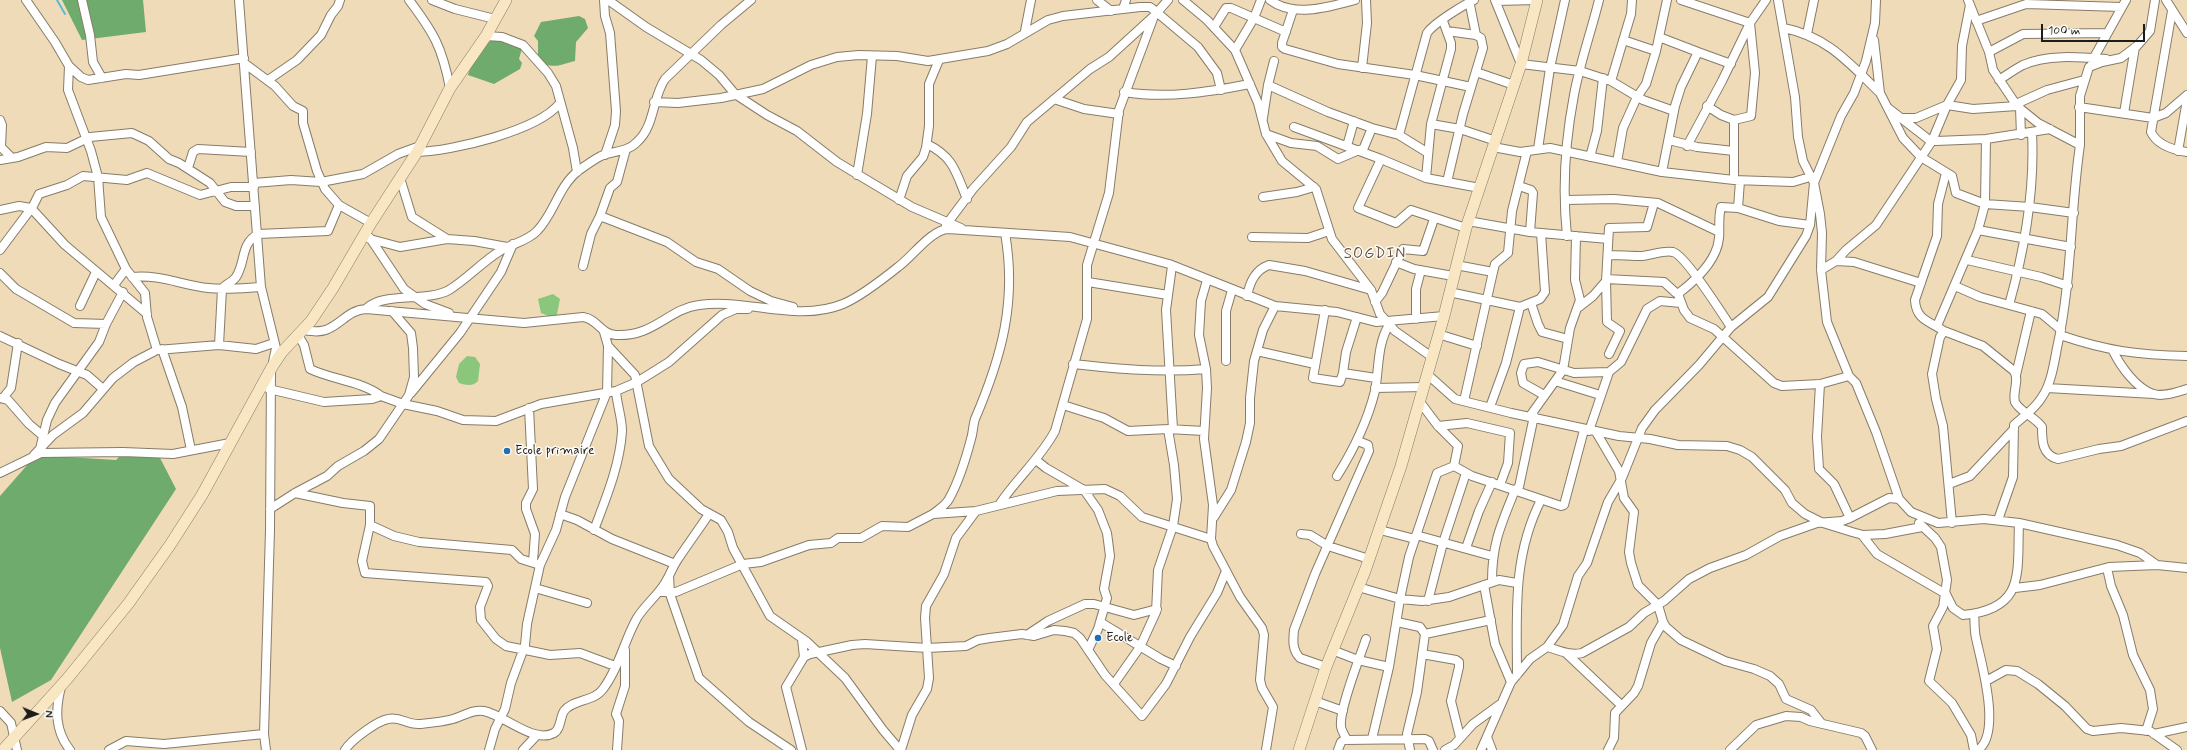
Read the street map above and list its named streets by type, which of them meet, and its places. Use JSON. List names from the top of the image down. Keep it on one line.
{"districts":["SOGDIN"],"places":["Ecole primaire","Ecole"],"scale_bar":"100 m","north":"right"}
